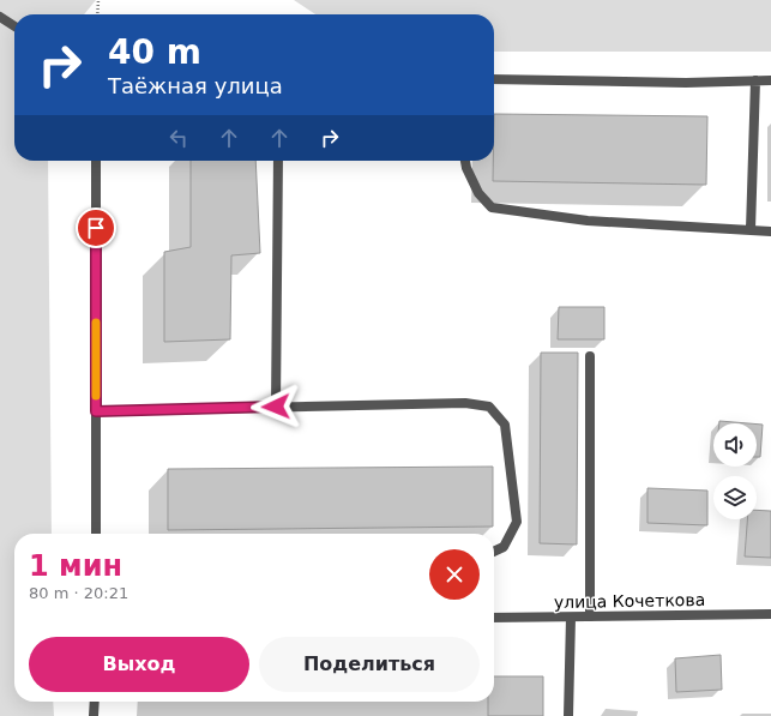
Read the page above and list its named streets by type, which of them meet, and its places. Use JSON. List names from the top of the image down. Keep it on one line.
{"streets":{"street":["улица Кочеткова"]},"page":{"turn":["40 m","Таёжная улица"],"heading":["1 мин","80 m · 20:21"],"buttons":["Выход","Поделиться"]}}
